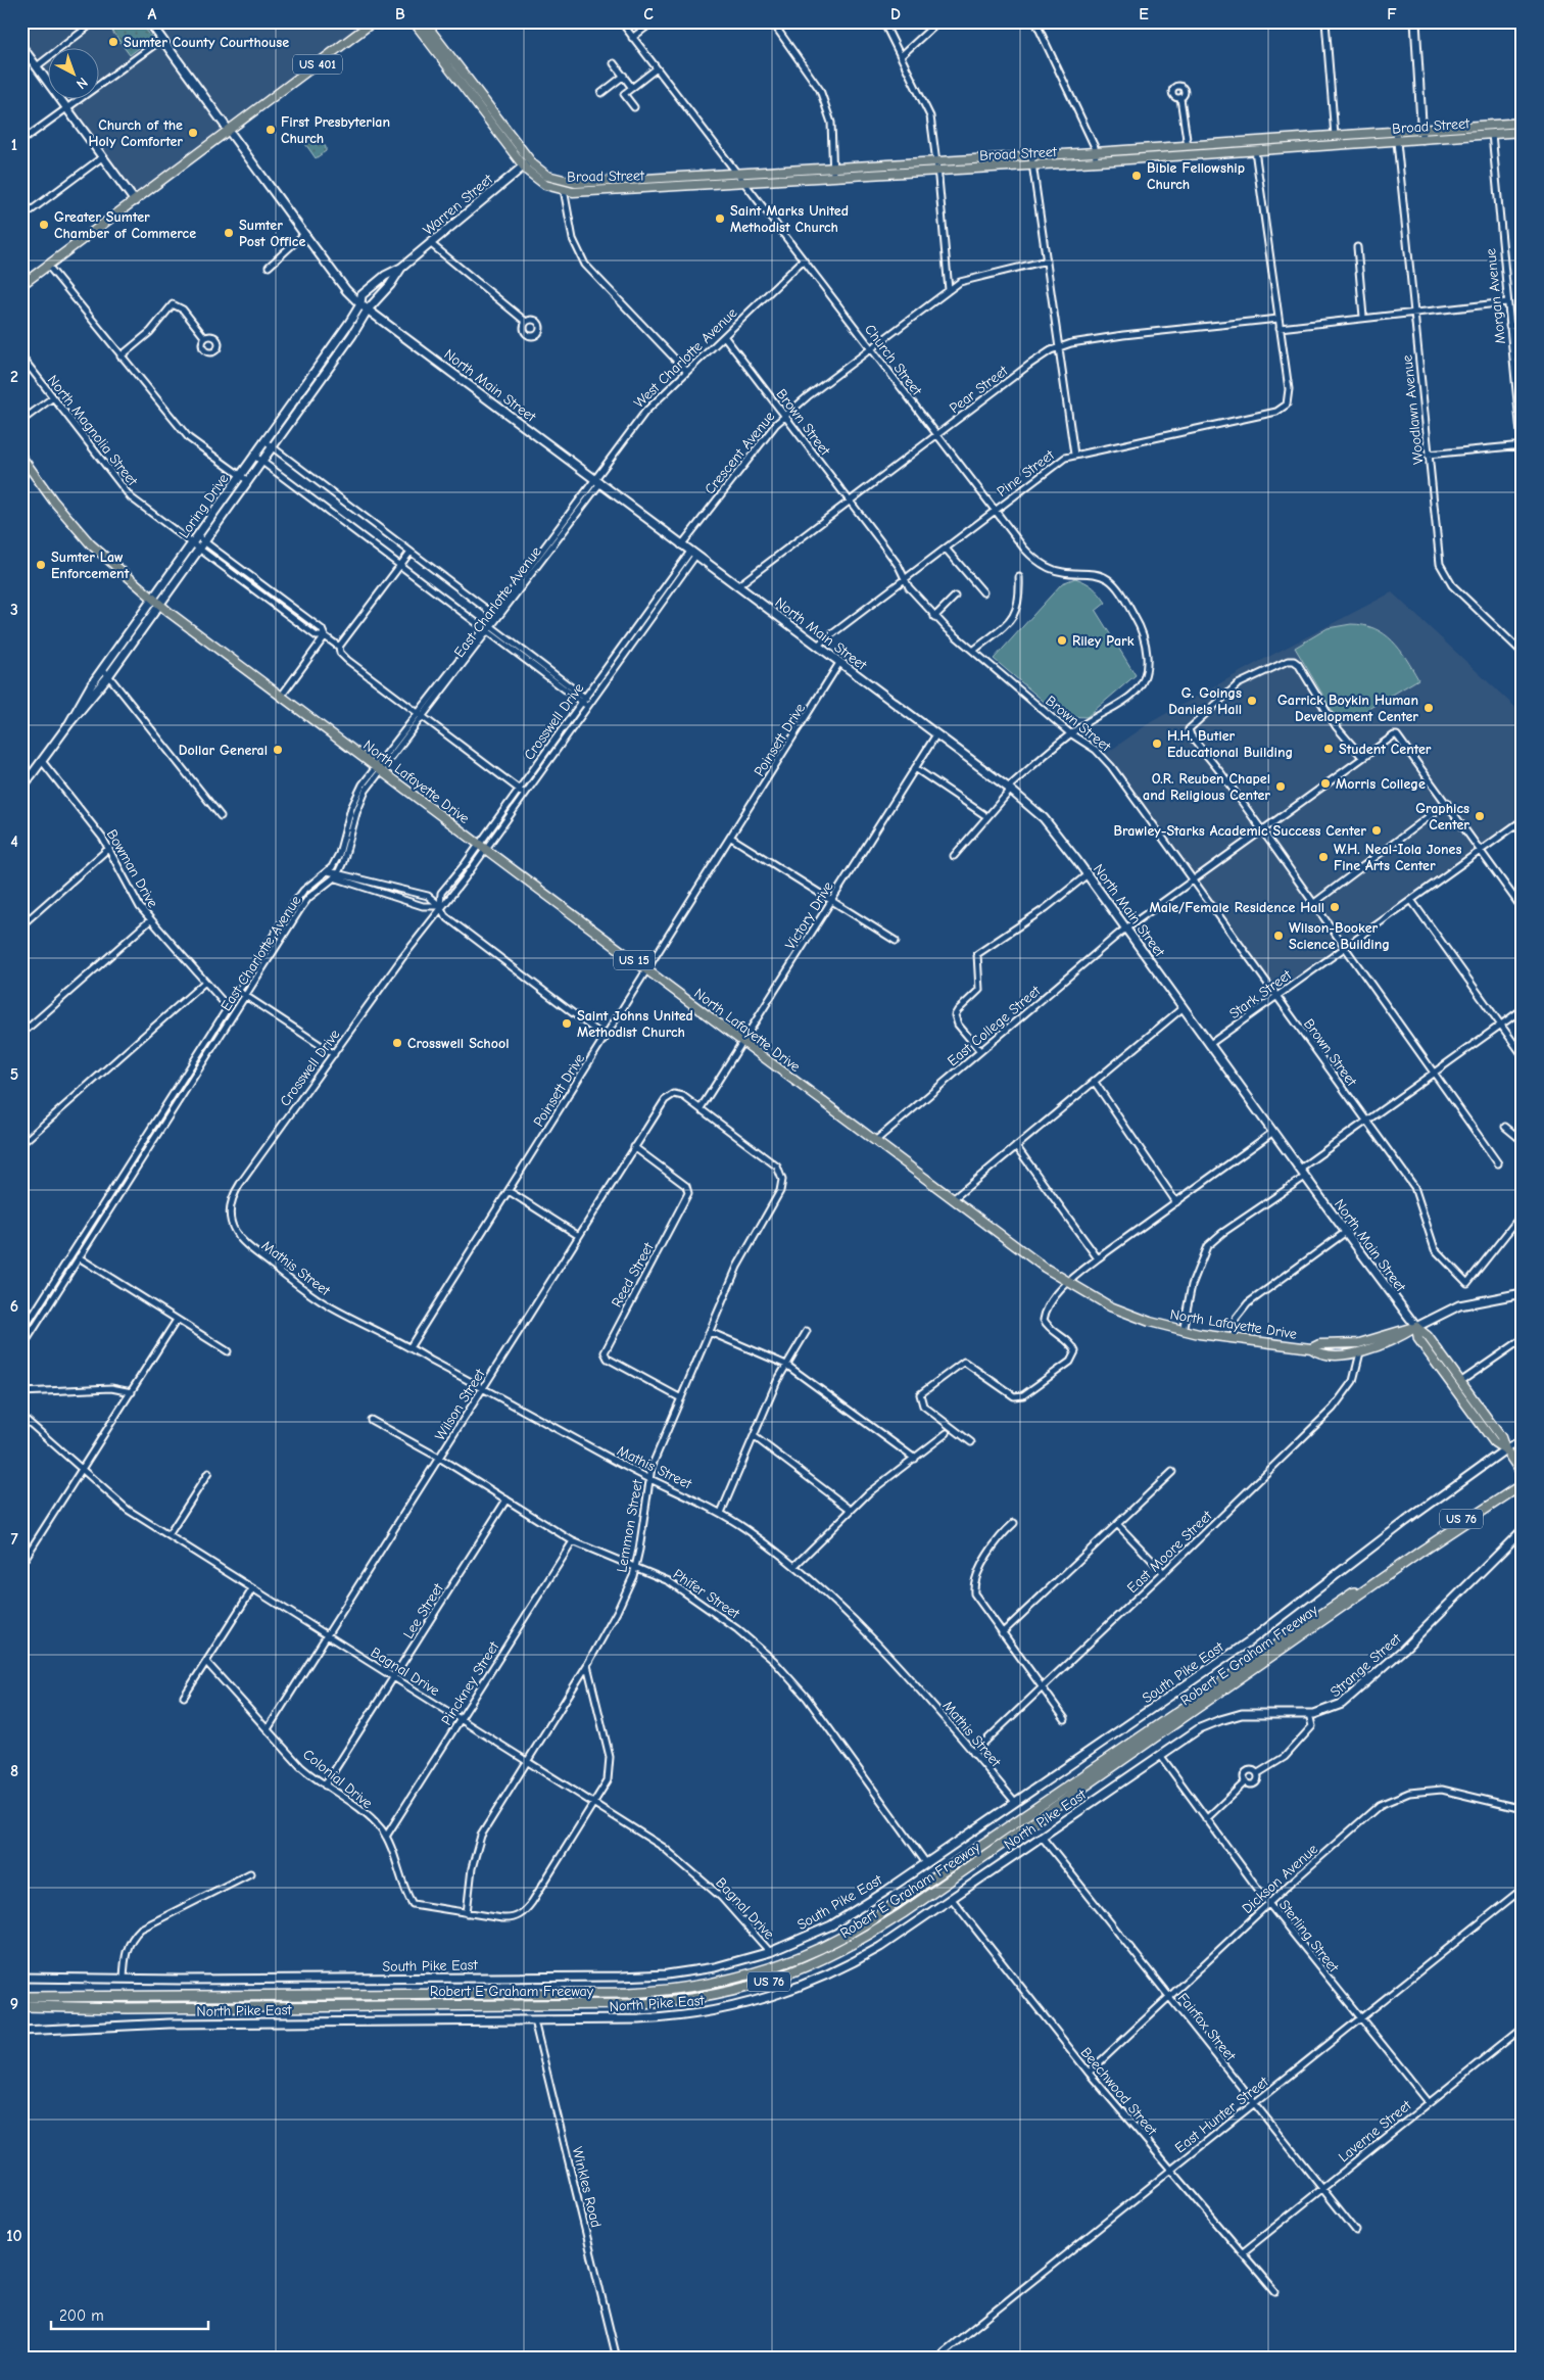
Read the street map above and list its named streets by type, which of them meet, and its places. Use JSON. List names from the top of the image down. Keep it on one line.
{"streets":{"highway":["US 76","Robert E Graham Freeway"],"main road":["US 401","Broad Street","North Lafayette Drive","US 15"],"street":["Warren Street","Morgan Avenue","West Charlotte Avenue","Church Street","North Main Street","Pear Street","Woodlawn Avenue","Brown Street","North Magnolia Street","Crescent Avenue","Pine Street","Loring Drive","East Charlotte Avenue","Crosswell Drive","Poinsett Drive","Bowman Drive","Victory Drive","Stark Street","East College Street","Mathis Street","Reed Street","Wilson Street","Lemmon Street","East Moore Street","Phifer Street","Lee Street","Strange Street","Bagnal Drive","South Pike East","Pinckney Street","Colonial Drive","North Pike East","Dickson Avenue","Sterling Street","Fairfax Street","Beechwood Street","East Hunter Street","Laverne Street","Winkles Road"]},"crossings":[["US 401","North Main Street"],["Broad Street","Warren Street"],["Broad Street","Morgan Avenue"],["Broad Street","Church Street"],["Broad Street","Woodlawn Avenue"],["Warren Street","North Main Street"],["Warren Street","Loring Drive"],["West Charlotte Avenue","Church Street"],["West Charlotte Avenue","North Main Street"],["West Charlotte Avenue","Brown Street"],["West Charlotte Avenue","East Charlotte Avenue"],["Church Street","Pear Street"],["Church Street","Brown Street"],["Church Street","Crescent Avenue"],["Church Street","Pine Street"],["North Main Street","Pear Street"],["North Main Street","Crescent Avenue"],["North Main Street","Pine Street"],["North Main Street","Loring Drive"],["North Main Street","East Charlotte Avenue"],["North Main Street","Crosswell Drive"],["North Main Street","Poinsett Drive"],["North Main Street","North Lafayette Drive"],["North Main Street","Victory Drive"],["North Main Street","Stark Street"],["North Main Street","East College Street"],["Pear Street","Brown Street"],["Brown Street","Crescent Avenue"],["Brown Street","Pine Street"],["Brown Street","Stark Street"],["Brown Street","East College Street"],["North Magnolia Street","Loring Drive"],["North Magnolia Street","East Charlotte Avenue"],["North Magnolia Street","Crosswell Drive"],["Loring Drive","North Lafayette Drive"],["Loring Drive","Bowman Drive"],["East Charlotte Avenue","North Lafayette Drive"],["East Charlotte Avenue","Bowman Drive"],["Crosswell Drive","North Lafayette Drive"],["Crosswell Drive","Mathis Street"],["Poinsett Drive","North Lafayette Drive"],["Poinsett Drive","Mathis Street"],["North Lafayette Drive","Victory Drive"],["North Lafayette Drive","East College Street"],["North Lafayette Drive","East Moore Street"],["Victory Drive","Wilson Street"],["Victory Drive","Lemmon Street"],["Mathis Street","Wilson Street"],["Mathis Street","Lemmon Street"],["Mathis Street","East Moore Street"],["Mathis Street","South Pike East"],["Reed Street","Wilson Street"],["Reed Street","Lemmon Street"],["Wilson Street","Lemmon Street"],["Wilson Street","Phifer Street"],["Wilson Street","Bagnal Drive"],["Wilson Street","Colonial Drive"],["Lemmon Street","Phifer Street"],["Lemmon Street","Bagnal Drive"],["Lemmon Street","Colonial Drive"],["Phifer Street","Lee Street"],["Phifer Street","South Pike East"],["Phifer Street","Pinckney Street"],["Lee Street","Bagnal Drive"],["Lee Street","Colonial Drive"],["Strange Street","North Pike East"],["Strange Street","Sterling Street"],["Bagnal Drive","South Pike East"],["Bagnal Drive","Pinckney Street"],["Pinckney Street","Colonial Drive"],["North Pike East","Sterling Street"],["North Pike East","Fairfax Street"],["North Pike East","Beechwood Street"],["North Pike East","Winkles Road"],["Dickson Avenue","Sterling Street"],["Dickson Avenue","Fairfax Street"],["Dickson Avenue","Beechwood Street"],["Sterling Street","East Hunter Street"],["Sterling Street","Laverne Street"],["Fairfax Street","East Hunter Street"],["Fairfax Street","Laverne Street"],["Beechwood Street","East Hunter Street"],["Beechwood Street","Laverne Street"]],"places":["Sumter County Courthouse","First Presbyterian Church","Church of the Holy Comforter","Bible Fellowship Church","Saint Marks United Methodist Church","Greater Sumter Chamber of Commerce","Sumter Post Office","Sumter Law Enforcement","Riley Park","G. Goings Daniels Hall","Garrick Boykin Human Development Center","H.H. Butler Educational Building","Student Center","Dollar General","Morris College","O.R. Reuben Chapel and Religious Center","Graphics Center","Brawley-Starks Academic Success Center","W.H. Neal-Iola Jones Fine Arts Center","Male/Female Residence Hall","Wilson-Booker Science Building","Saint Johns United Methodist Church","Crosswell School"],"scale_bar":"200 m","north":"bottom right","grid":{"columns":["A","B","C","D","E","F"],"rows":["1","2","3","4","5","6","7","8","9","10"]}}
